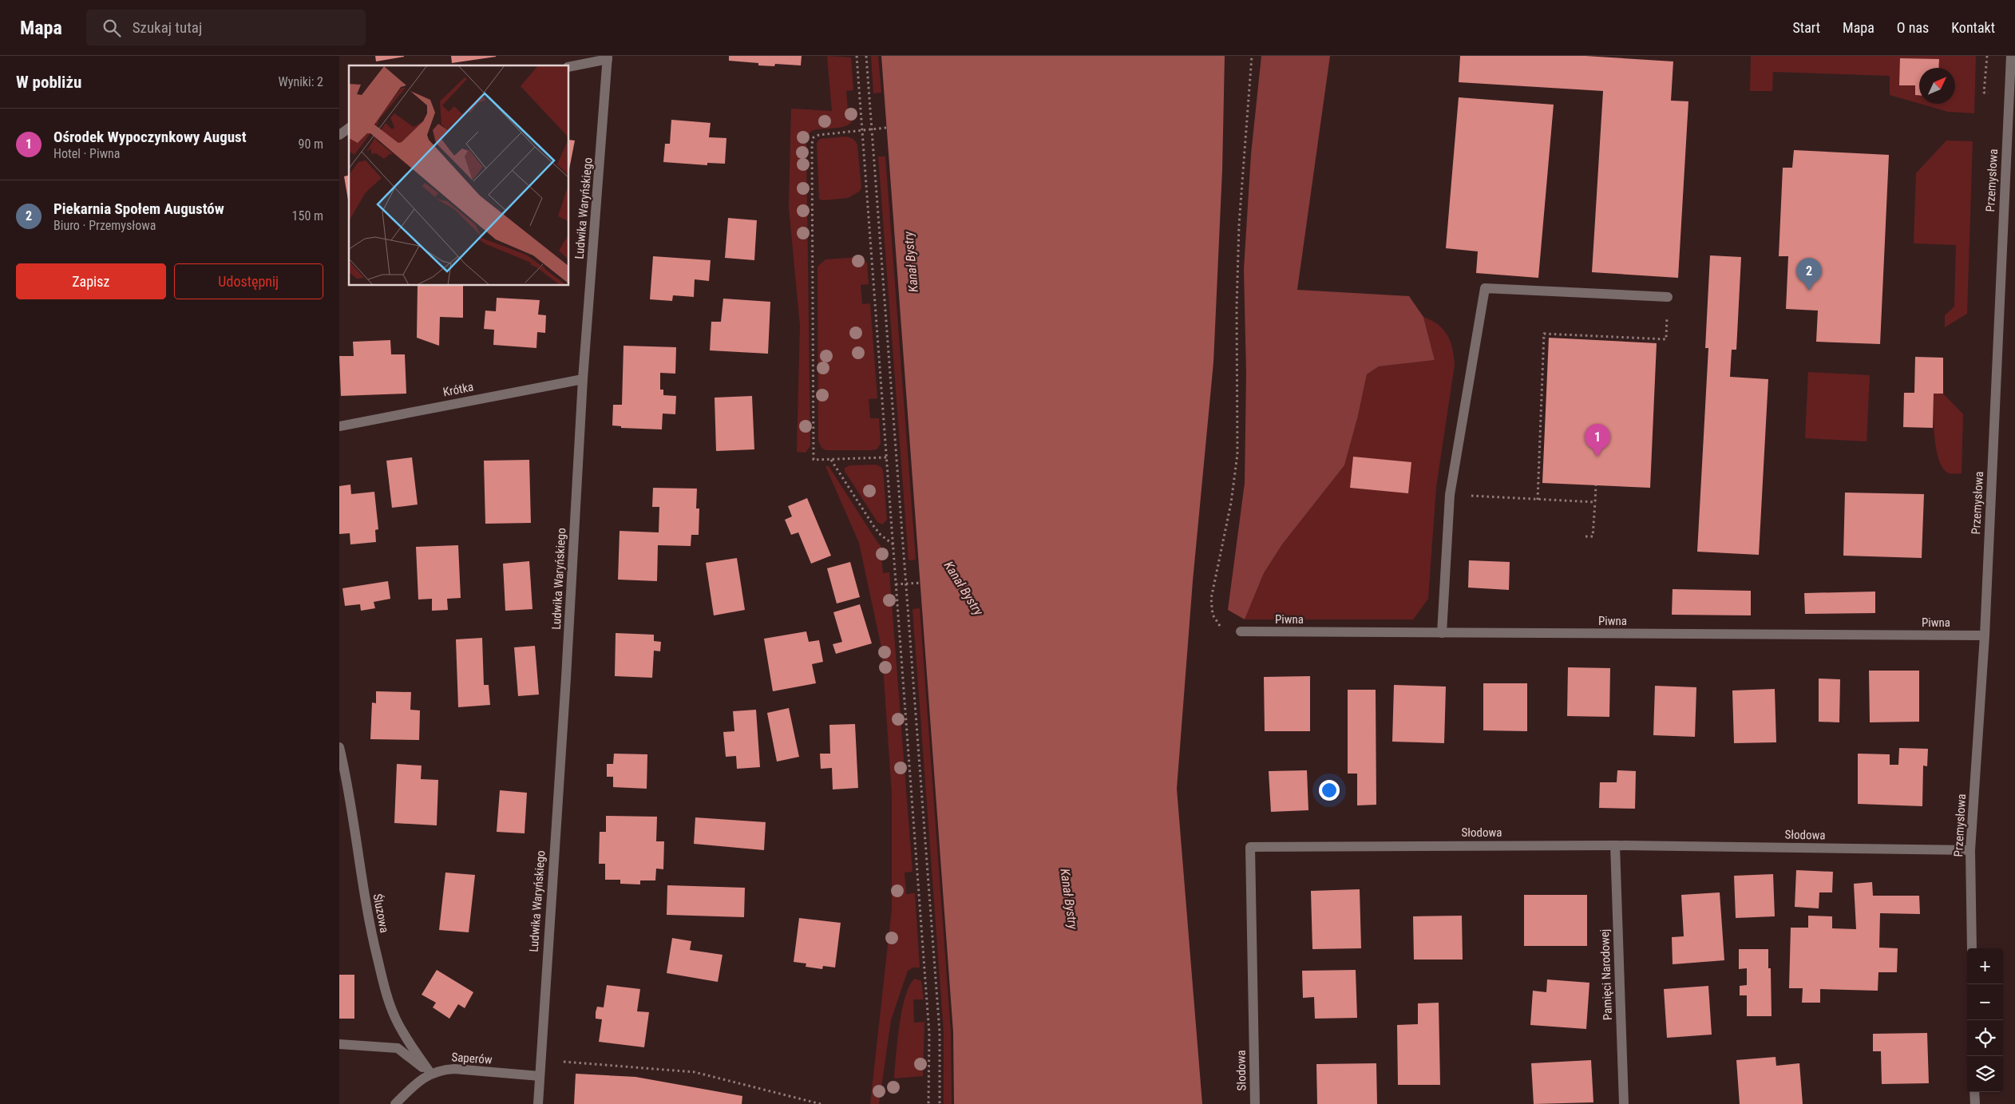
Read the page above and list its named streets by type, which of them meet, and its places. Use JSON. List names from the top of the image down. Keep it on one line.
{"streets":{"street":["Przemysłowa","Ludwika Waryńskiego","Krótka","Piwna","Słodowa","Śluzowa","Pamięci Narodowej","Saperów"]},"crossings":[["Przemysłowa","Piwna"],["Przemysłowa","Słodowa"],["Ludwika Waryńskiego","Krótka"],["Ludwika Waryńskiego","Saperów"],["Słodowa","Pamięci Narodowej"],["Śluzowa","Saperów"]],"water":["Kanał Bystry"],"north":"top right","page":{"header":"Mapa","search":"Szukaj tutaj","nav":["Start","Mapa","O nas","Kontakt"],"heading":["W pobliżu","Wyniki: 2"],"list":[{"mark":"1","name":"Ośrodek Wypoczynkowy August","note":"Hotel · Piwna","value":"90 m"},{"mark":"2","name":"Piekarnia Społem Augustów","note":"Biuro · Przemysłowa","value":"150 m"}],"buttons":["Zapisz","Udostępnij"],"pins":["2","1"],"map_buttons":["+","−"]}}
